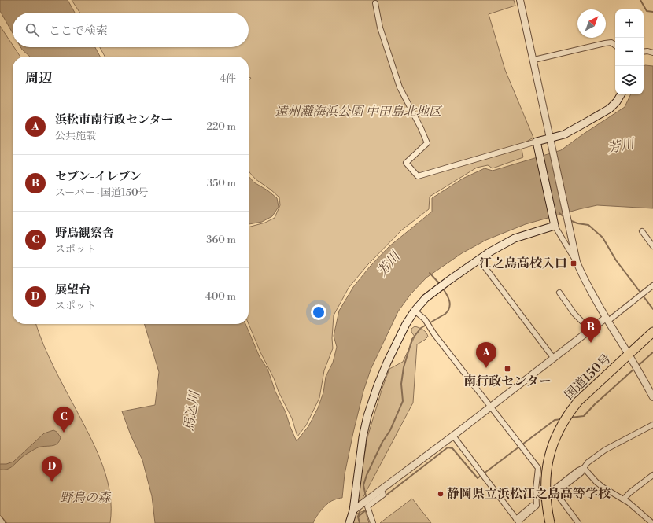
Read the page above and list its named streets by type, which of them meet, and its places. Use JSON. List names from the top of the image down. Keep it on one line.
{"streets":{"highway":["国道150号"]},"water":["芳川","馬込川"],"parks":["遠州灘海浜公園 中田島北地区","野鳥の森"],"places":{"transit":["江之島高校入口","南行政センター"],"other":["静岡県立浜松江之島高等学校"]},"north":"top right","page":{"map_buttons":["+","−"],"search":"ここで検索","heading":["周辺","4件"],"list":[{"mark":"A","name":"浜松市南行政センター","note":"公共施設","value":"220 m"},{"mark":"B","name":"セブン-イレブン","note":"スーパー · 国道150号","value":"350 m"},{"mark":"C","name":"野鳥観察舎","note":"スポット","value":"360 m"},{"mark":"D","name":"展望台","note":"スポット","value":"400 m"}],"pins":["B","A","C","D"]}}
